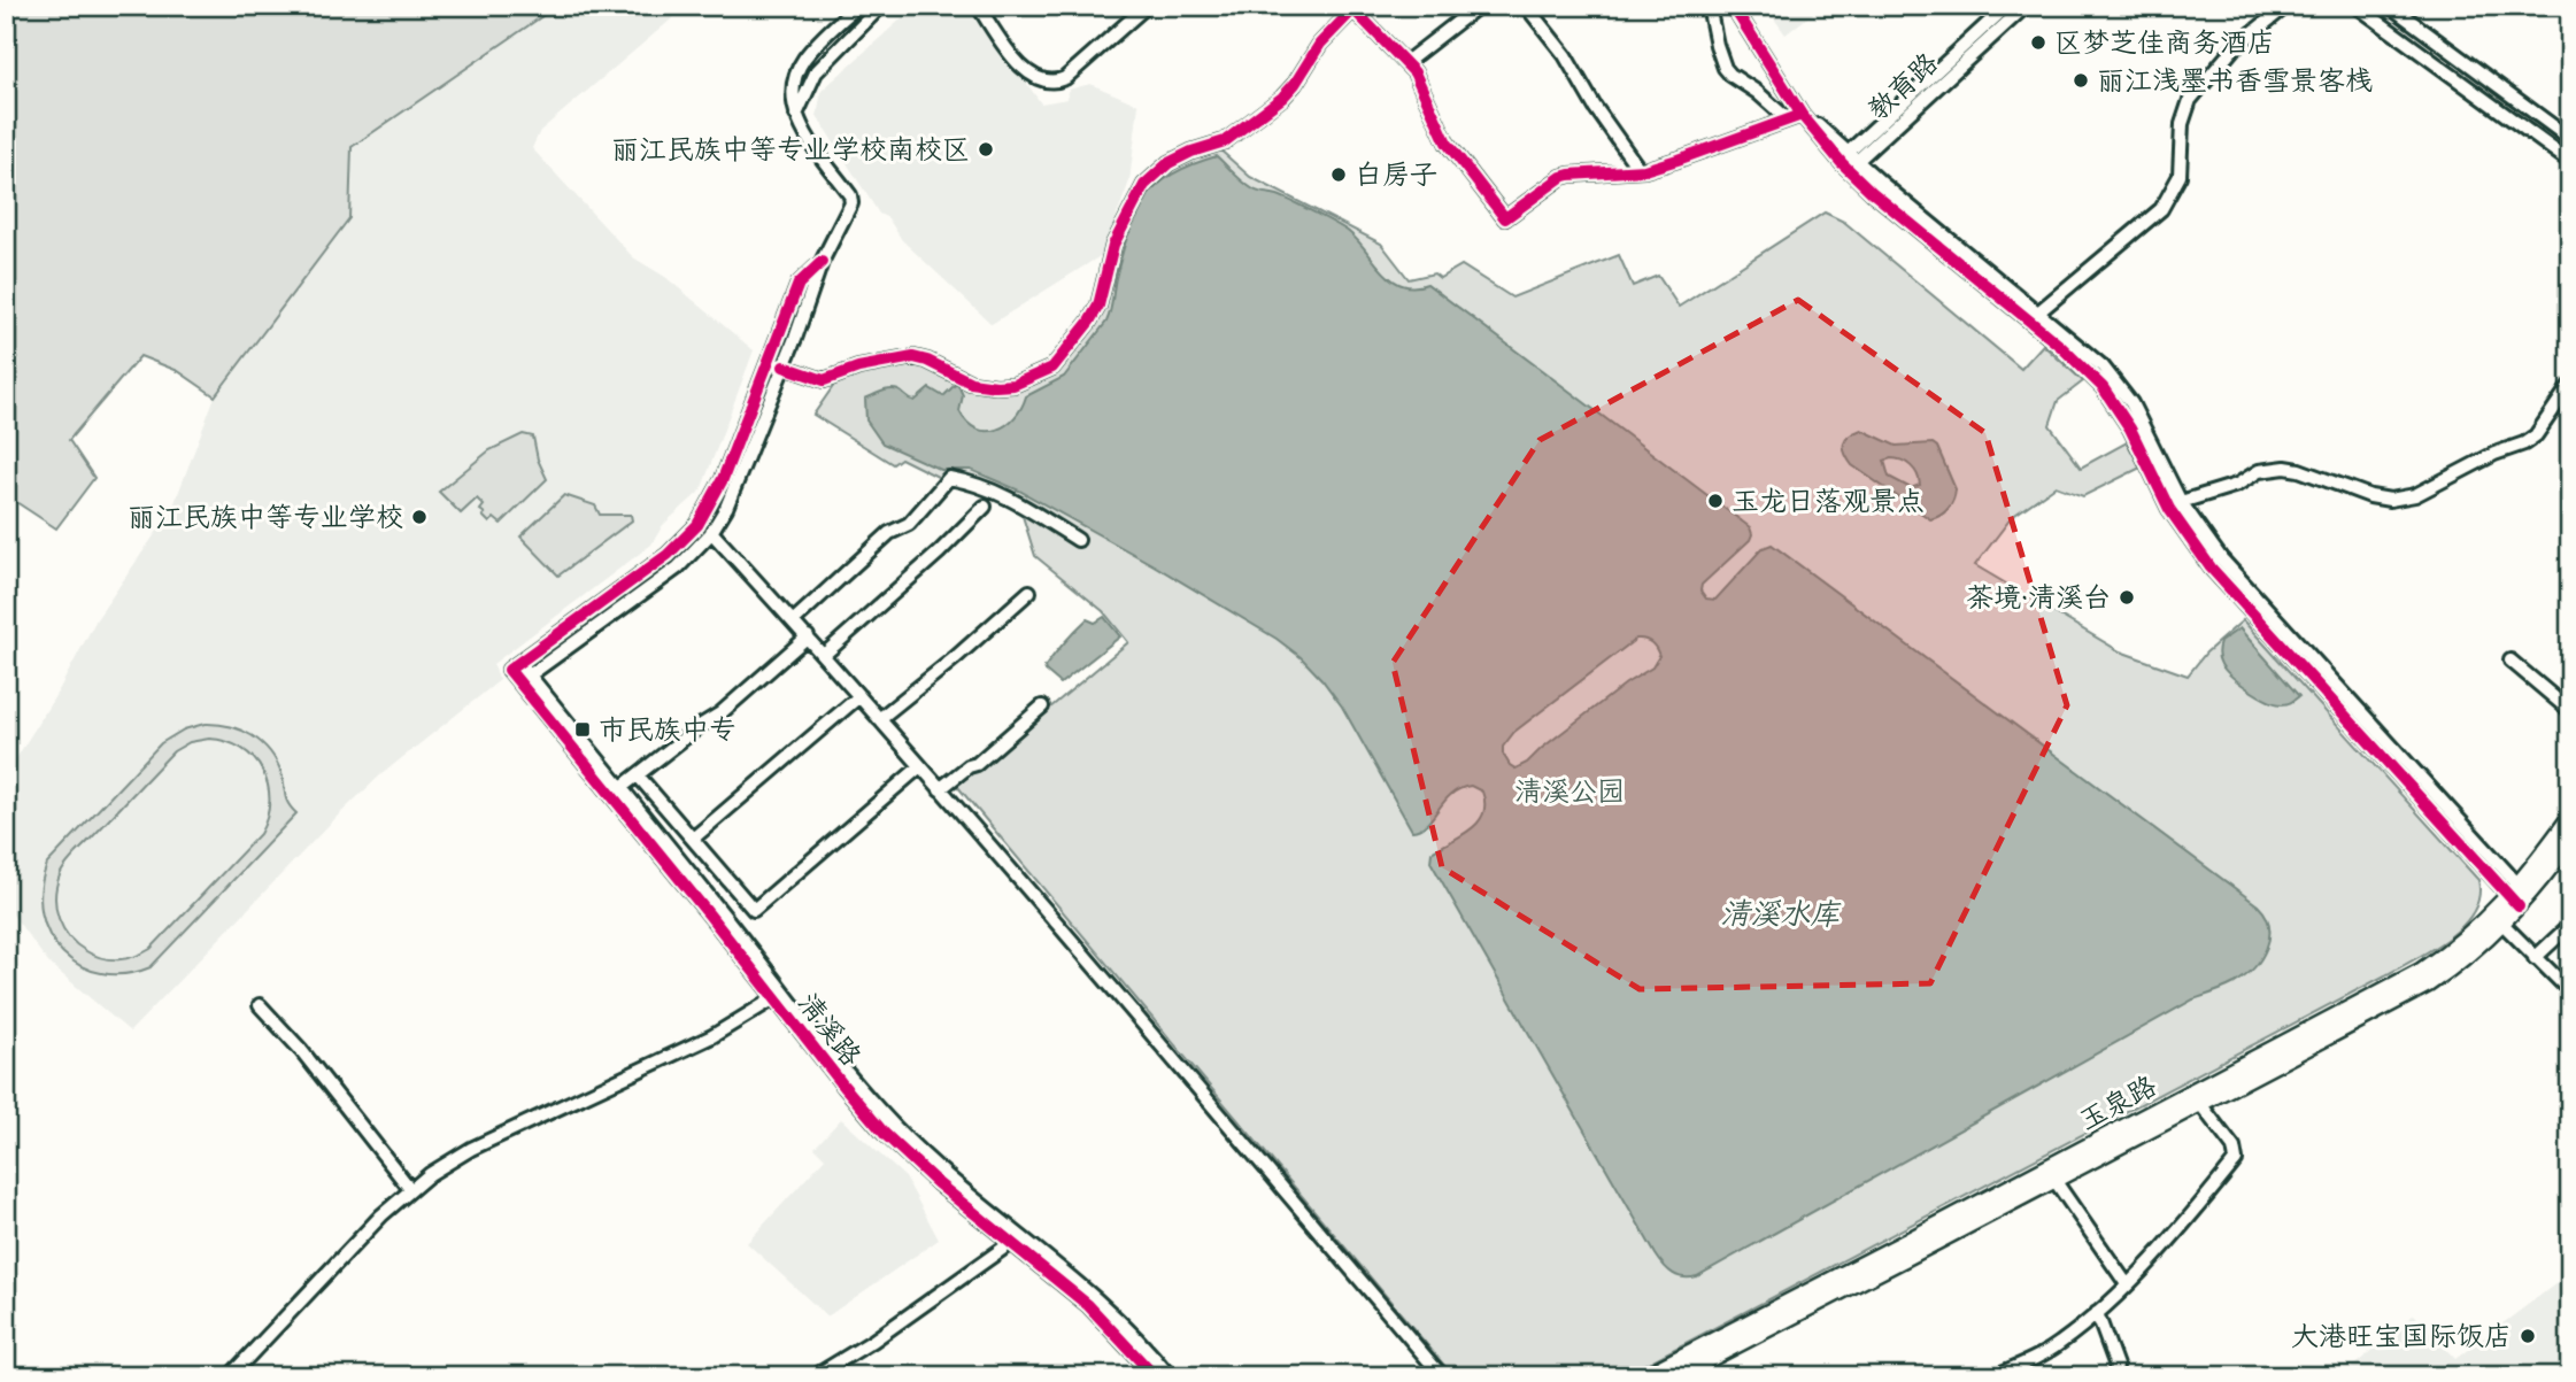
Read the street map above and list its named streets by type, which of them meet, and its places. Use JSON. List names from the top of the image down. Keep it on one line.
{"streets":{"main road":["玉泉路"],"street":["教育路","清溪路"]},"water":["清溪水库"],"parks":["清溪公园"],"places":{"other":["区梦芝佳商务酒店","丽江浅墨书香雪景客栈","丽江民族中等专业学校南校区","白房子","玉龙日落观景点","丽江民族中等专业学校","茶境·清溪台","大港旺宝国际饭店"],"transit":["市民族中专"]}}
